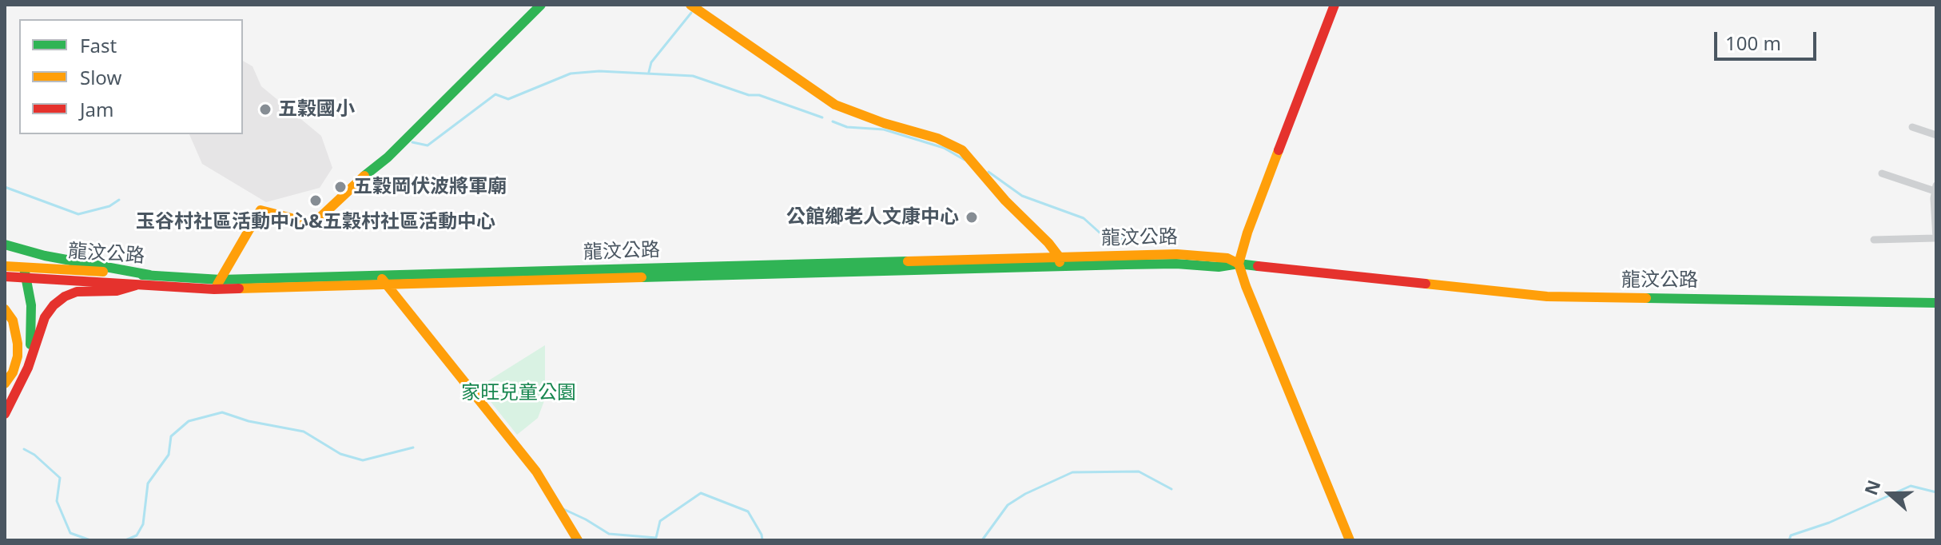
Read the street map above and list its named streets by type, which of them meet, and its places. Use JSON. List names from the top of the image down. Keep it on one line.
{"streets":{"main road":["龍汶公路"]},"parks":["家旺兒童公園"],"places":["五穀國小","五穀岡伏波將軍廟","玉谷村社區活動中心&五穀村社區活動中心","公館鄉老人文康中心"],"legend":["Fast","Slow","Jam"],"scale_bar":"100 m","north":"left"}
